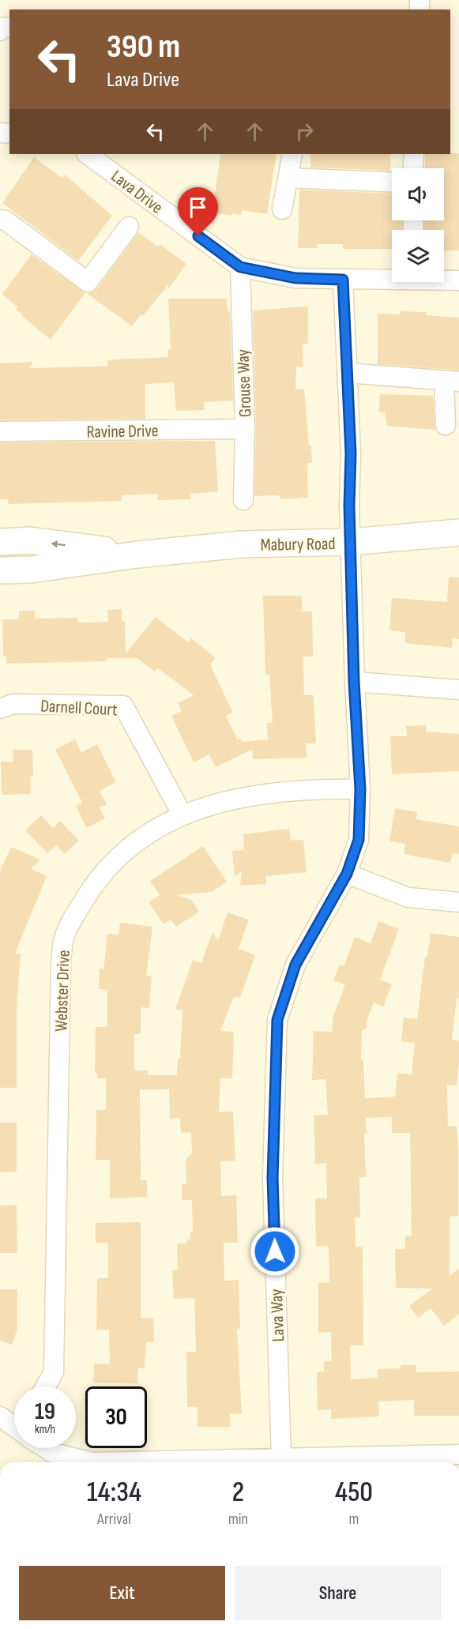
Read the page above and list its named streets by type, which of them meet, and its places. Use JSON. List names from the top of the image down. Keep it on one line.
{"streets":{"main road":["Mabury Road"],"street":["Lava Drive","Grouse Way","Ravine Drive","Darnell Court","Webster Drive","Lava Way"]},"crossings":[["Lava Drive","Grouse Way"],["Lava Drive","Lava Way"],["Grouse Way","Ravine Drive"],["Mabury Road","Lava Way"],["Darnell Court","Webster Drive"],["Webster Drive","Lava Way"]],"page":{"turn":["390 m","Lava Drive"],"speed":"19 km/h","limit":"30","eta":["14:34","Arrival","2","min","450","m"],"buttons":["Exit","Share"]}}
